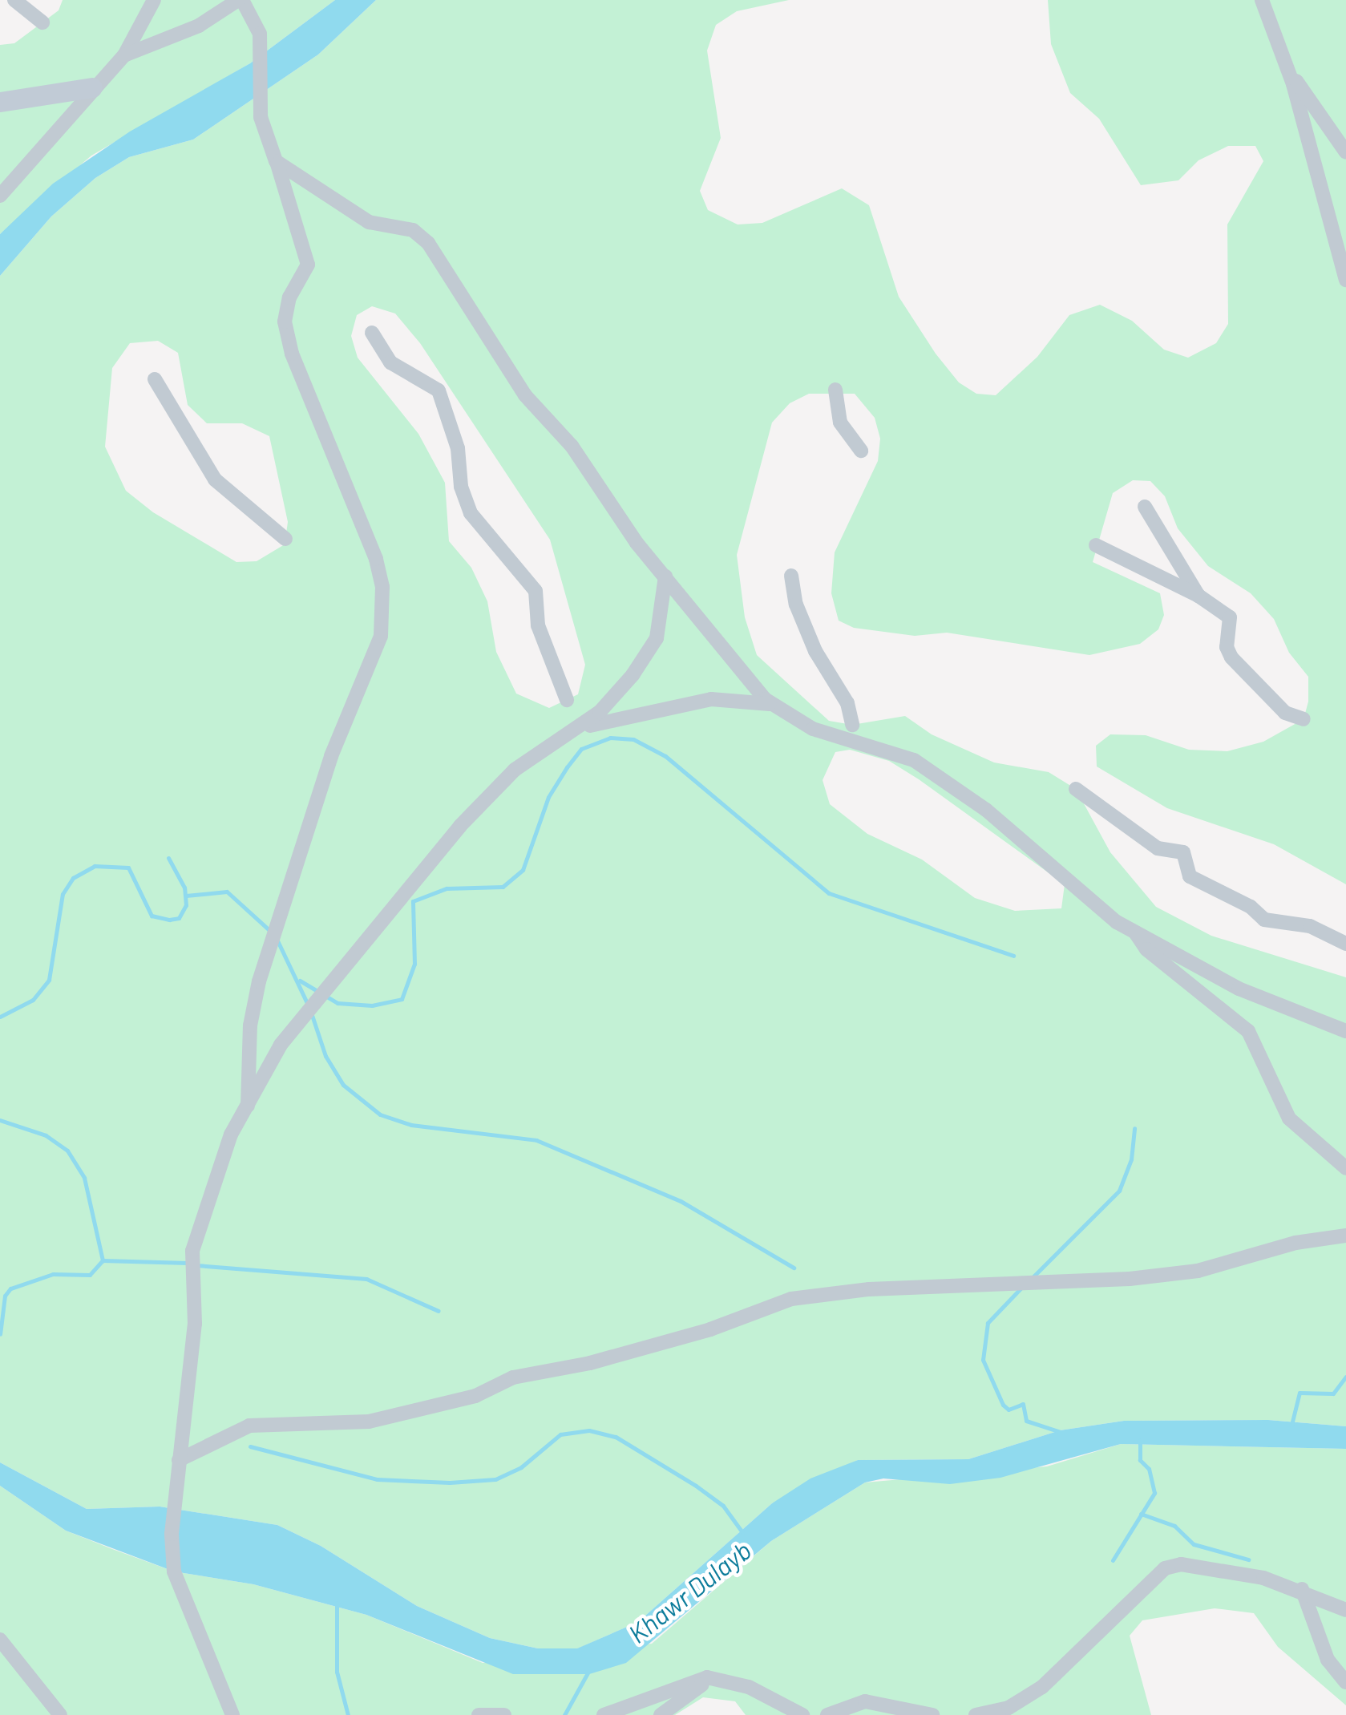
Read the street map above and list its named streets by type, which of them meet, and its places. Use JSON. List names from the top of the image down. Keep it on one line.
{"water":["Khawr Dulayb"]}
